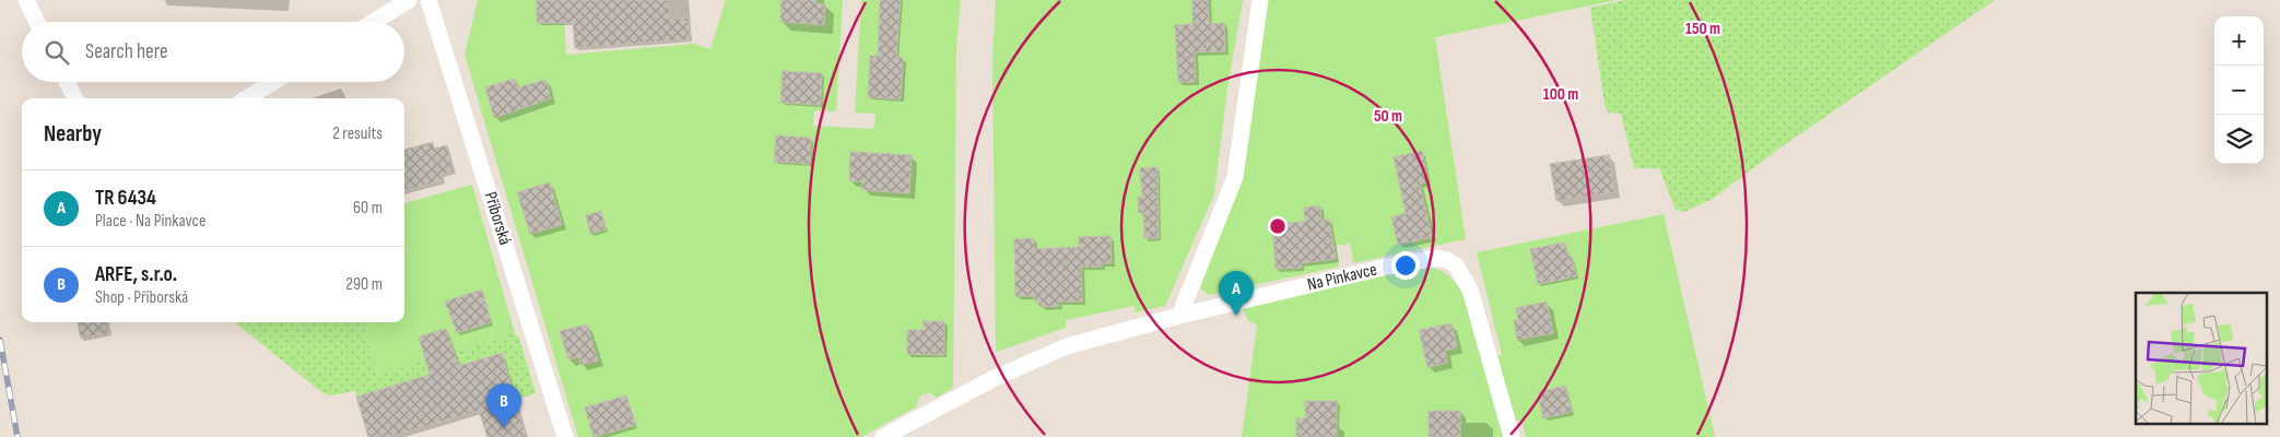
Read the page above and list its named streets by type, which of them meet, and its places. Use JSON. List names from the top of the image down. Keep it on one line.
{"streets":{"street":["Příborská","Na Pinkavce"]},"page":{"map_buttons":["+","−"],"search":"Search here","heading":["Nearby","2 results"],"list":[{"mark":"A","name":"TR 6434","note":"Place · Na Pinkavce","value":"60 m"},{"mark":"B","name":"ARFE, s.r.o.","note":"Shop · Příborská","value":"290 m"}],"pins":["A","B"]},"rings":["150 m","100 m","50 m"]}
